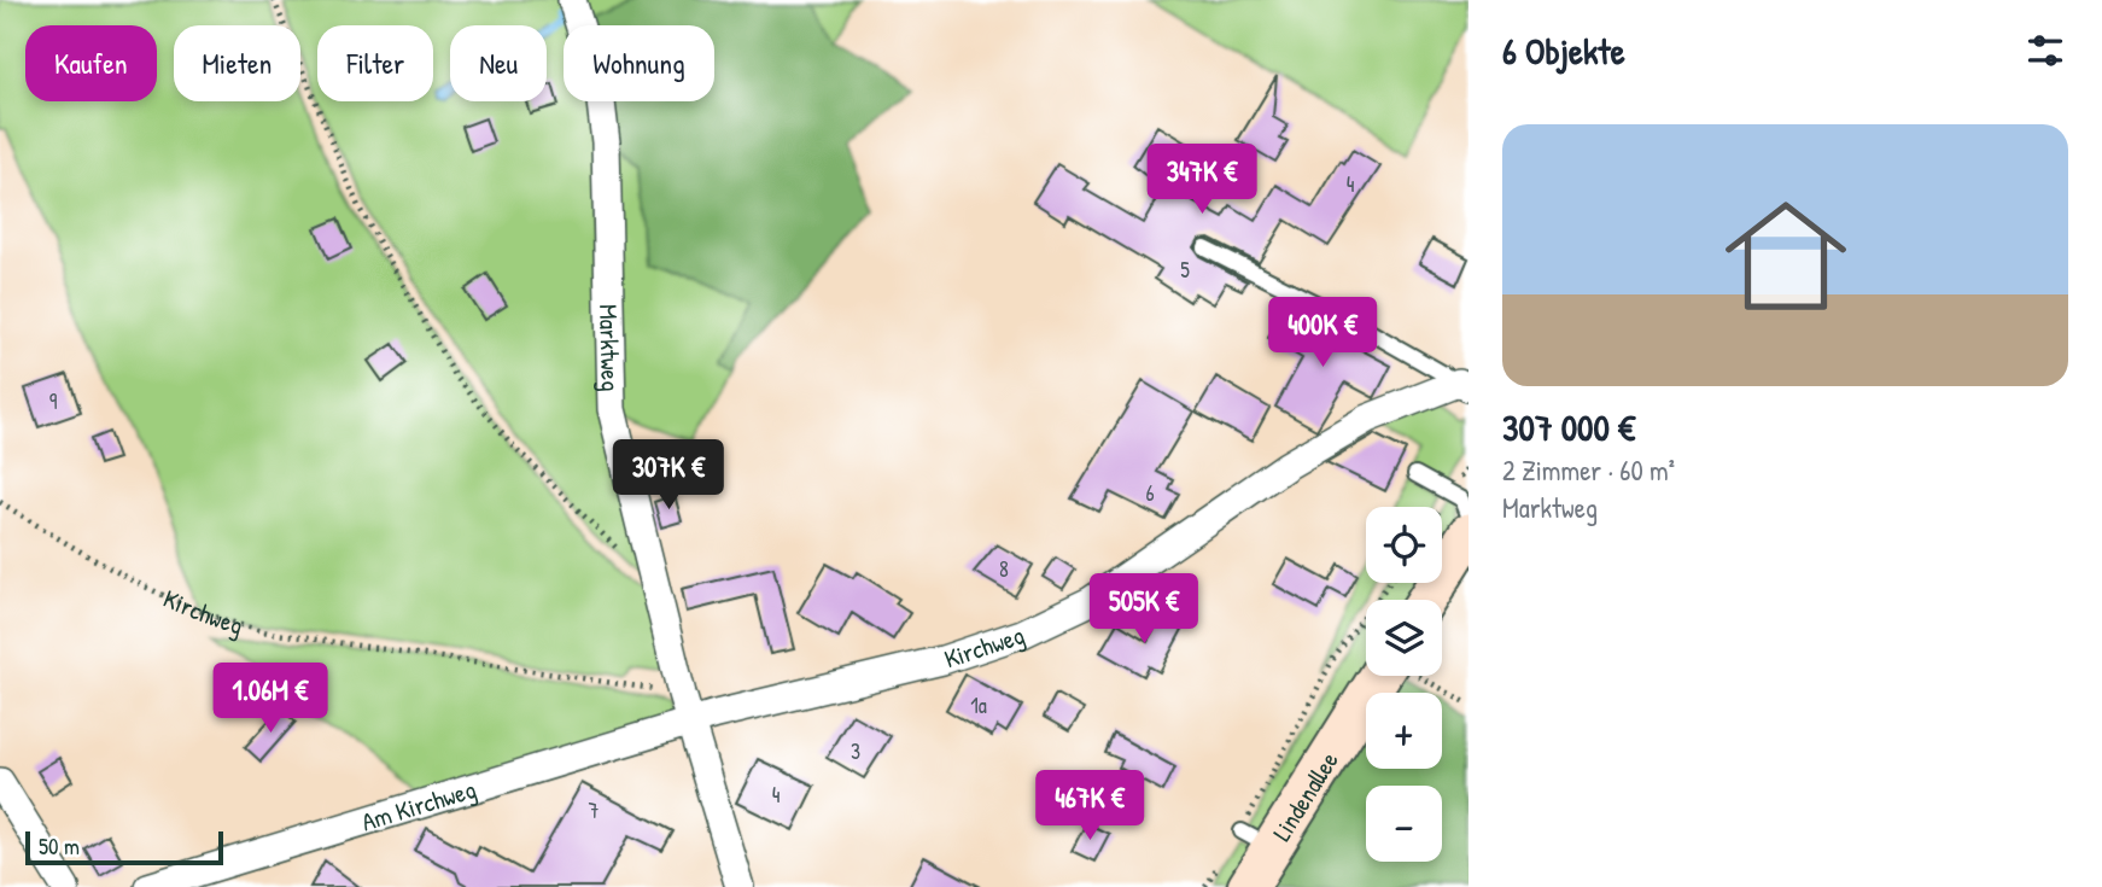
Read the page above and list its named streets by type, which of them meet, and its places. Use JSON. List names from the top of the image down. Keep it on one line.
{"streets":{"street":["Marktweg","Kirchweg","Lindenallee","Am Kirchweg"]},"crossings":[["Marktweg","Kirchweg"],["Marktweg","Am Kirchweg"],["Kirchweg","Am Kirchweg"]],"house_numbers":["4","5","9","6","8","1a","3","4","7"],"scale_bar":"50 m","page":{"heading":"6 Objekte","chip":["Kaufen","Mieten","Filter","Neu","Wohnung"],"list":[{"name":"307 000 €","note":"2 Zimmer · 60 m² · Marktweg"}],"price":["347K €","400K €","307K €","505K €","1.06M €","467K €"],"map_buttons":["+","−"],"scale":"50 m"}}
